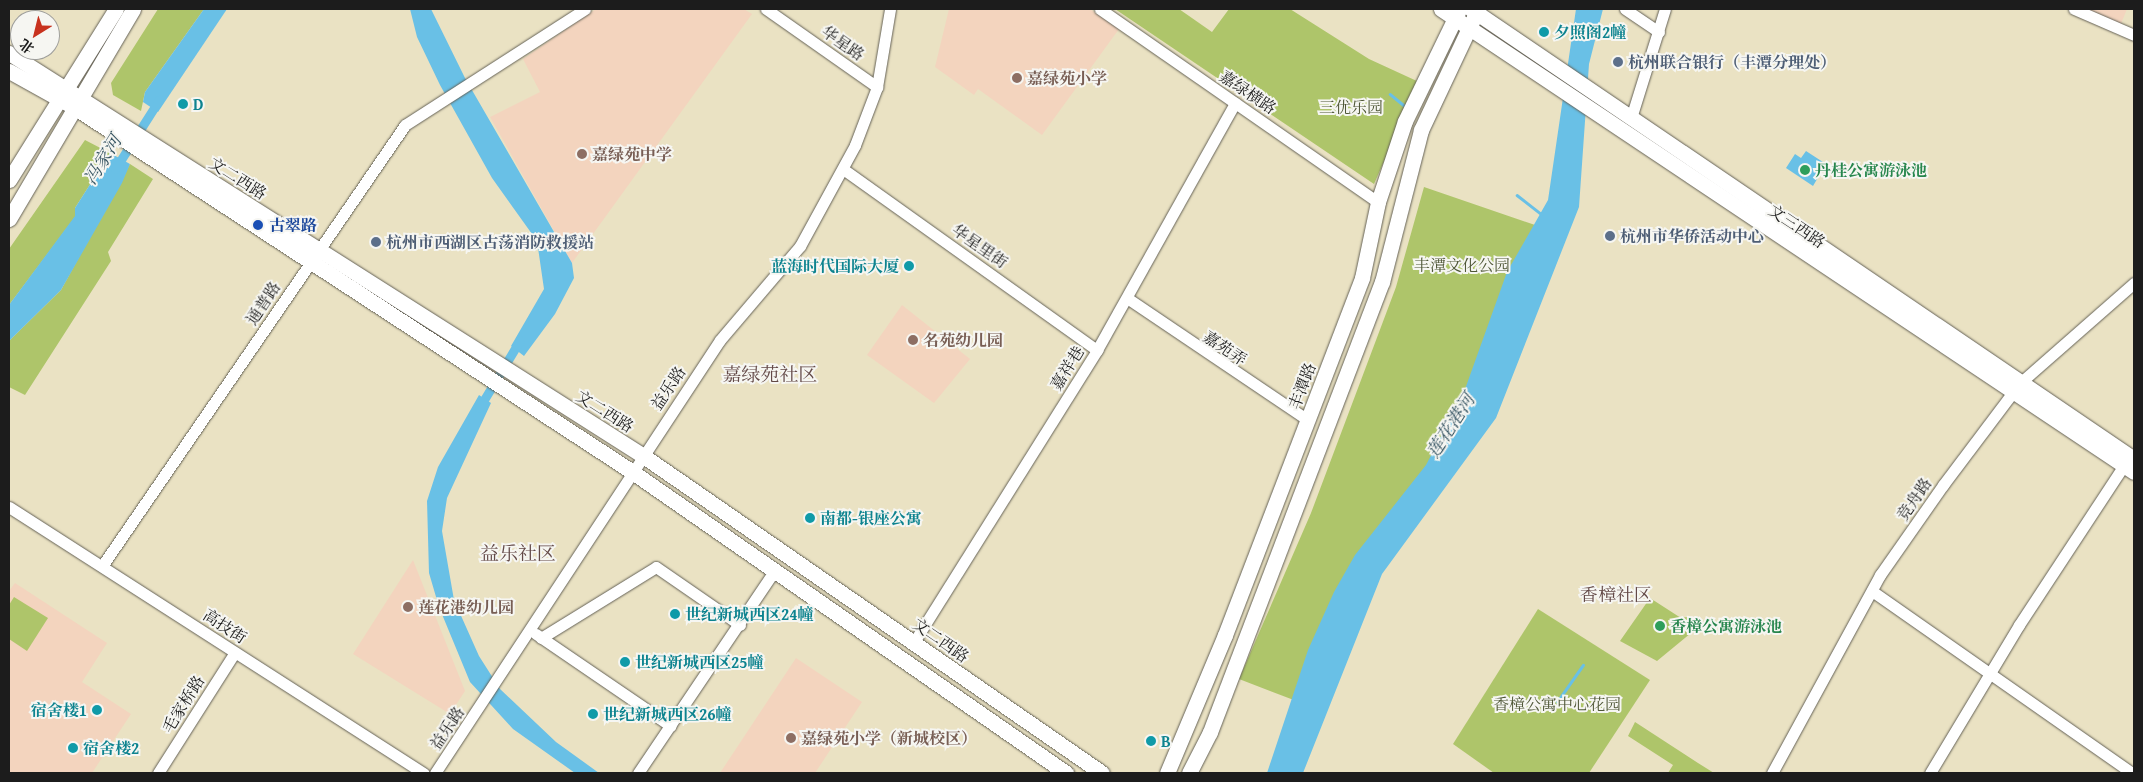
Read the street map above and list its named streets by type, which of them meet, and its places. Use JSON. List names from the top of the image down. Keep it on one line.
{"streets":{"main road":["文二西路","文三西路","丰潭路"],"street":["华星路","嘉绿横路","华星里街","通普路","嘉苑弄","嘉祥巷","益乐路","竞舟路","高技街","毛家桥路"]},"crossings":[["华星路","益乐路"],["嘉绿横路","嘉祥巷"],["嘉绿横路","丰潭路"],["文二西路","通普路"],["文二西路","嘉祥巷"],["文二西路","益乐路"],["文三西路","丰潭路"],["文三西路","竞舟路"],["华星里街","嘉祥巷"],["华星里街","益乐路"],["通普路","高技街"],["嘉苑弄","嘉祥巷"],["嘉苑弄","丰潭路"],["高技街","毛家桥路"]],"districts":["嘉绿苑社区","益乐社区","香樟社区"],"water":["冯家河","莲花港河"],"parks":["三优乐园","丰潭文化公园","香樟公寓中心花园"],"places":["夕照阁2幢","杭州联合银行（丰潭分理处）","嘉绿苑小学","D","嘉绿苑中学","丹桂公寓游泳池","古翠路","杭州市华侨活动中心","杭州市西湖区古荡消防救援站","蓝海时代国际大厦","名苑幼儿园","南都-银座公寓","莲花港幼儿园","世纪新城西区24幢","香樟公寓游泳池","世纪新城西区25幢","宿舍楼1","世纪新城西区26幢","嘉绿苑小学（新城校区）","B","宿舍楼2"],"north":"bottom left"}
